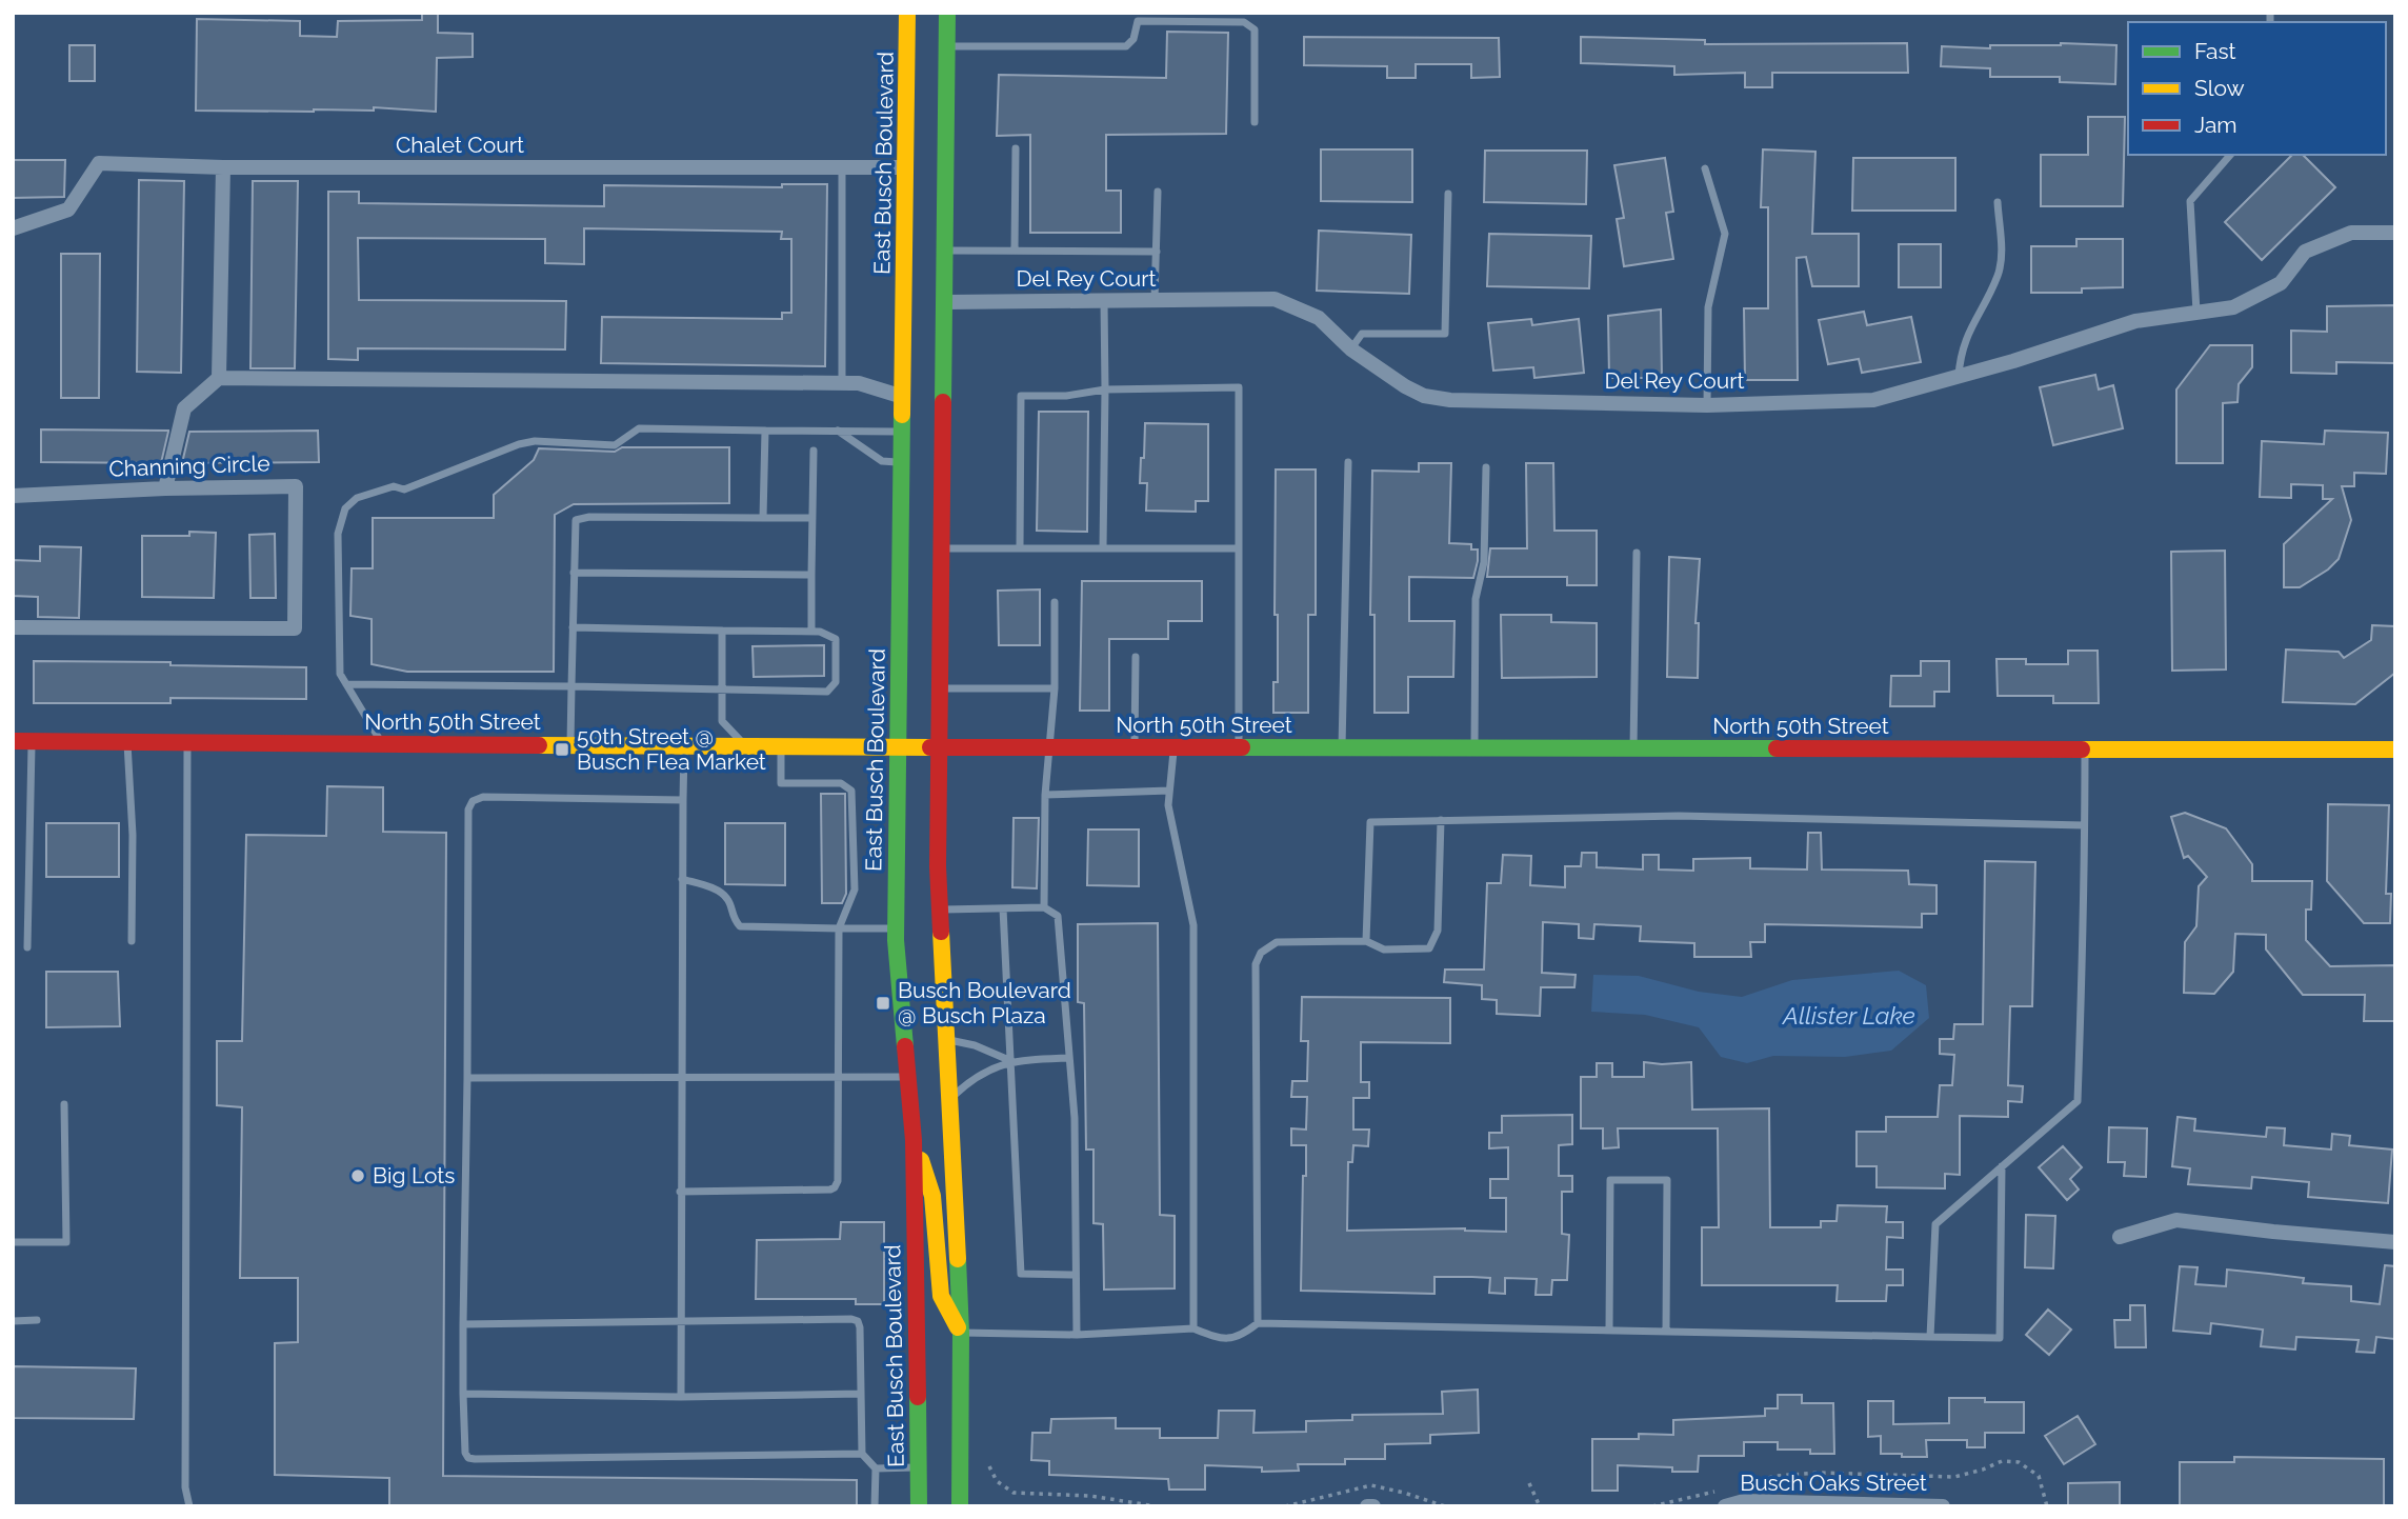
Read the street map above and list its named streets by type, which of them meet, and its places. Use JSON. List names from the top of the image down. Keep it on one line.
{"streets":{"main road":["East Busch Boulevard","North 50th Street"],"street":["Chalet Court","Del Rey Court","Channing Circle","Busch Oaks Street"]},"crossings":[["Chalet Court","East Busch Boulevard"],["East Busch Boulevard","North 50th Street"]],"water":["Allister Lake"],"places":{"transit":["50th Street @ Busch Flea Market","Busch Boulevard @ Busch Plaza"],"other":["Big Lots"]},"legend":["Fast","Slow","Jam"]}
